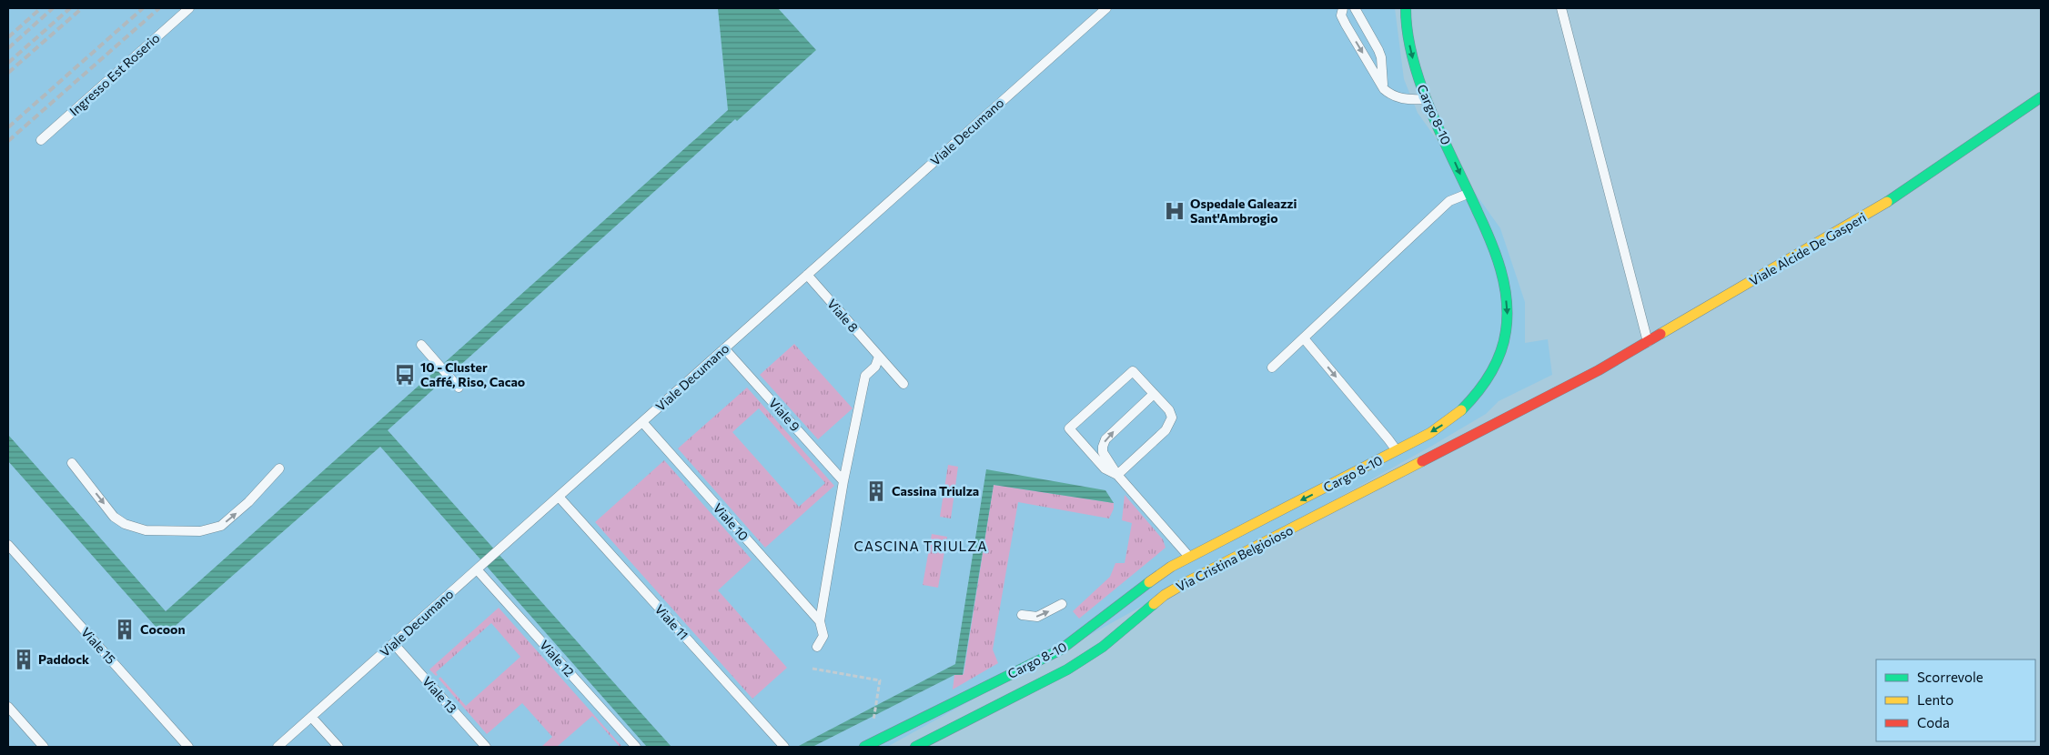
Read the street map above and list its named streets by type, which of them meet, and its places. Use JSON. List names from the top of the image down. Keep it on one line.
{"streets":{"street":["Cargo 8-10","Viale Alcide De Gasperi","Via Cristina Belgioioso"],"lane":["Ingresso Est Roserio","Viale Decumano","Viale 8","Viale 9","Viale 10","Viale 11","Viale 15","Viale 12","Viale 13"]},"crossings":[["Viale Decumano","Viale 8"],["Viale Decumano","Viale 9"],["Viale Decumano","Viale 10"],["Viale Decumano","Viale 11"],["Viale Decumano","Viale 12"],["Viale Decumano","Viale 13"],["Viale Alcide De Gasperi","Via Cristina Belgioioso"]],"districts":["CASCINA TRIULZA"],"places":{"hospital":["Ospedale Galeazzi Sant'Ambrogio"],"bus stop":["10 - Cluster Caffé, Riso, Cacao"],"building":["Cassina Triulza","Cocoon","Paddock"]},"legend":["Scorrevole","Lento","Coda"]}
